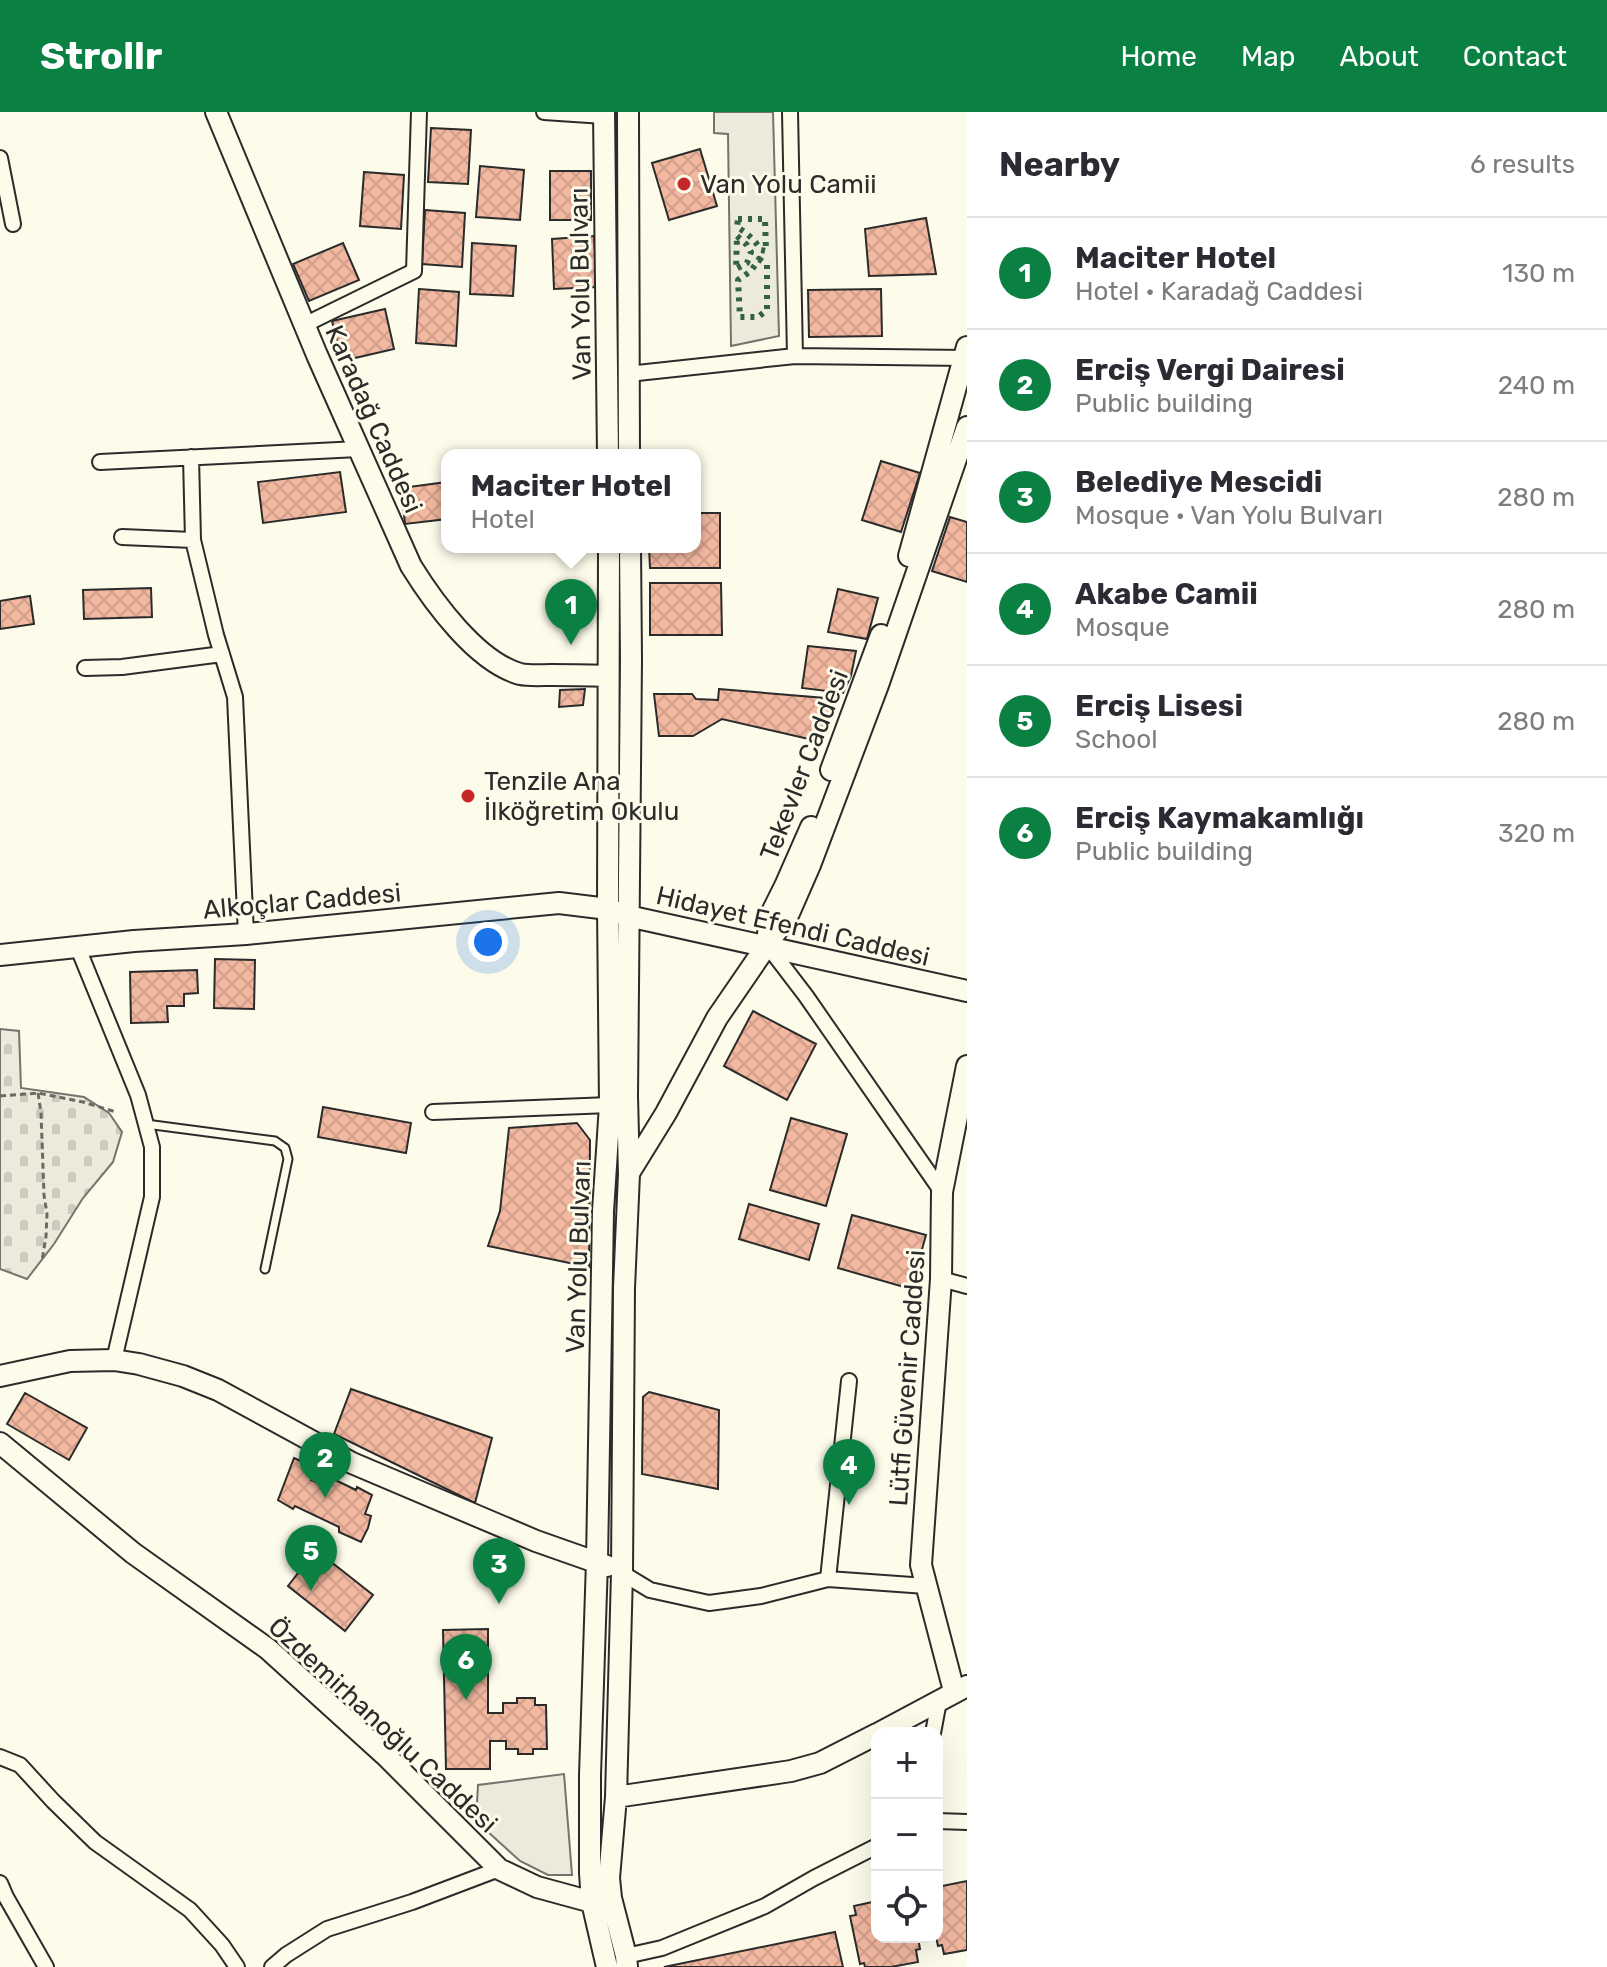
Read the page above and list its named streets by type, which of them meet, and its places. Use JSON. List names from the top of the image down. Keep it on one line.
{"streets":{"street":["Van Yolu Bulvarı","Karadağ Caddesi","Tekevler Caddesi","Alkoçlar Caddesi","Hidayet Efendi Caddesi","Lütfi Güvenir Caddesi","Özdemirhanoğlu Caddesi"]},"crossings":[["Van Yolu Bulvarı","Karadağ Caddesi"],["Van Yolu Bulvarı","Alkoçlar Caddesi"],["Van Yolu Bulvarı","Hidayet Efendi Caddesi"],["Van Yolu Bulvarı","Özdemirhanoğlu Caddesi"],["Tekevler Caddesi","Hidayet Efendi Caddesi"],["Alkoçlar Caddesi","Hidayet Efendi Caddesi"]],"places":["Van Yolu Camii","Tenzile Ana İlköğretim Okulu"],"page":{"header":"Strollr","nav":["Home","Map","About","Contact"],"heading":["Nearby","6 results"],"list":[{"mark":"1","name":"Maciter Hotel","note":"Hotel · Karadağ Caddesi","value":"130 m"},{"mark":"2","name":"Erciş Vergi Dairesi","note":"Public building","value":"240 m"},{"mark":"3","name":"Belediye Mescidi","note":"Mosque · Van Yolu Bulvarı","value":"280 m"},{"mark":"4","name":"Akabe Camii","note":"Mosque","value":"280 m"},{"mark":"5","name":"Erciş Lisesi","note":"School","value":"280 m"},{"mark":"6","name":"Erciş Kaymakamlığı","note":"Public building","value":"320 m"}],"popup":["Maciter Hotel","Hotel"],"pins":["1","2","4","5","3","6"],"map_buttons":["+","−"]}}
